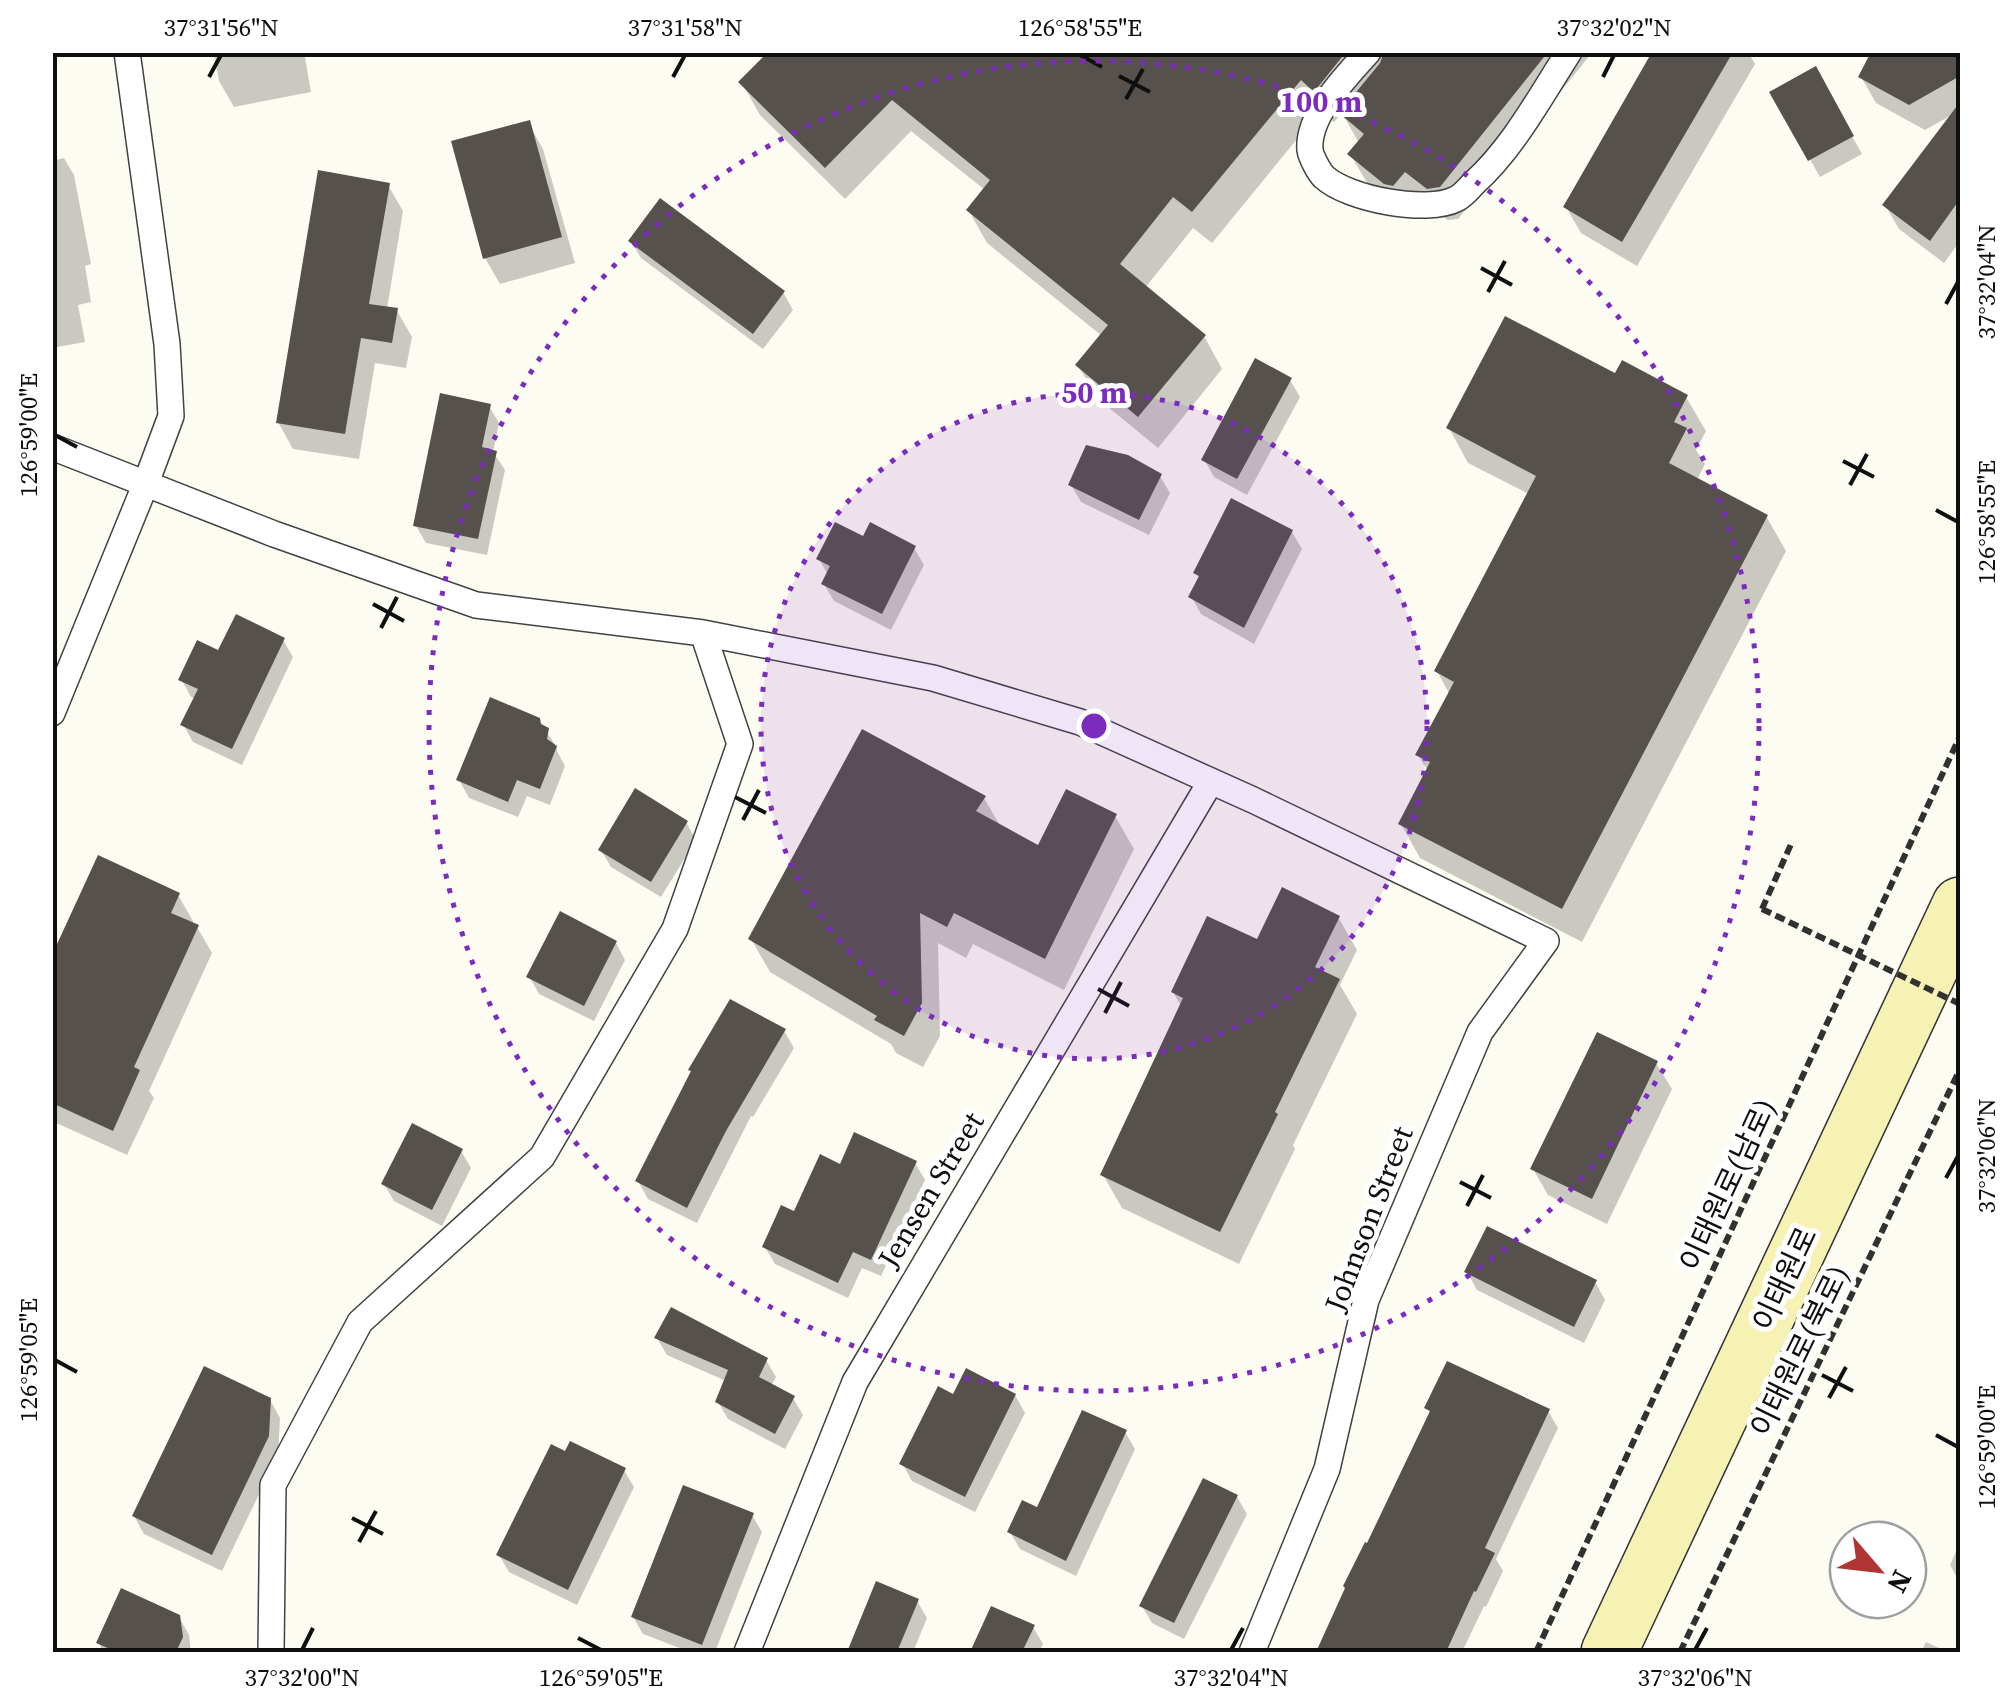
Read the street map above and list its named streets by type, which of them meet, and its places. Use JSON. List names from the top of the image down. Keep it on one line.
{"streets":{"main road":["이태원로"],"lane":["Jensen Street","Johnson Street"],"path":["이태원로(남로)","이태원로(북로)"]},"crossings":[["Jensen Street","Johnson Street"]],"north":"bottom right","coordinates":["37°31'56\"N","37°31'58\"N","126°58'55\"E","37°32'02\"N","37°32'04\"N","126°59'00\"E","37°32'06\"N","126°59'05\"E","37°32'00\"N"],"rings":["100 m","50 m"]}
